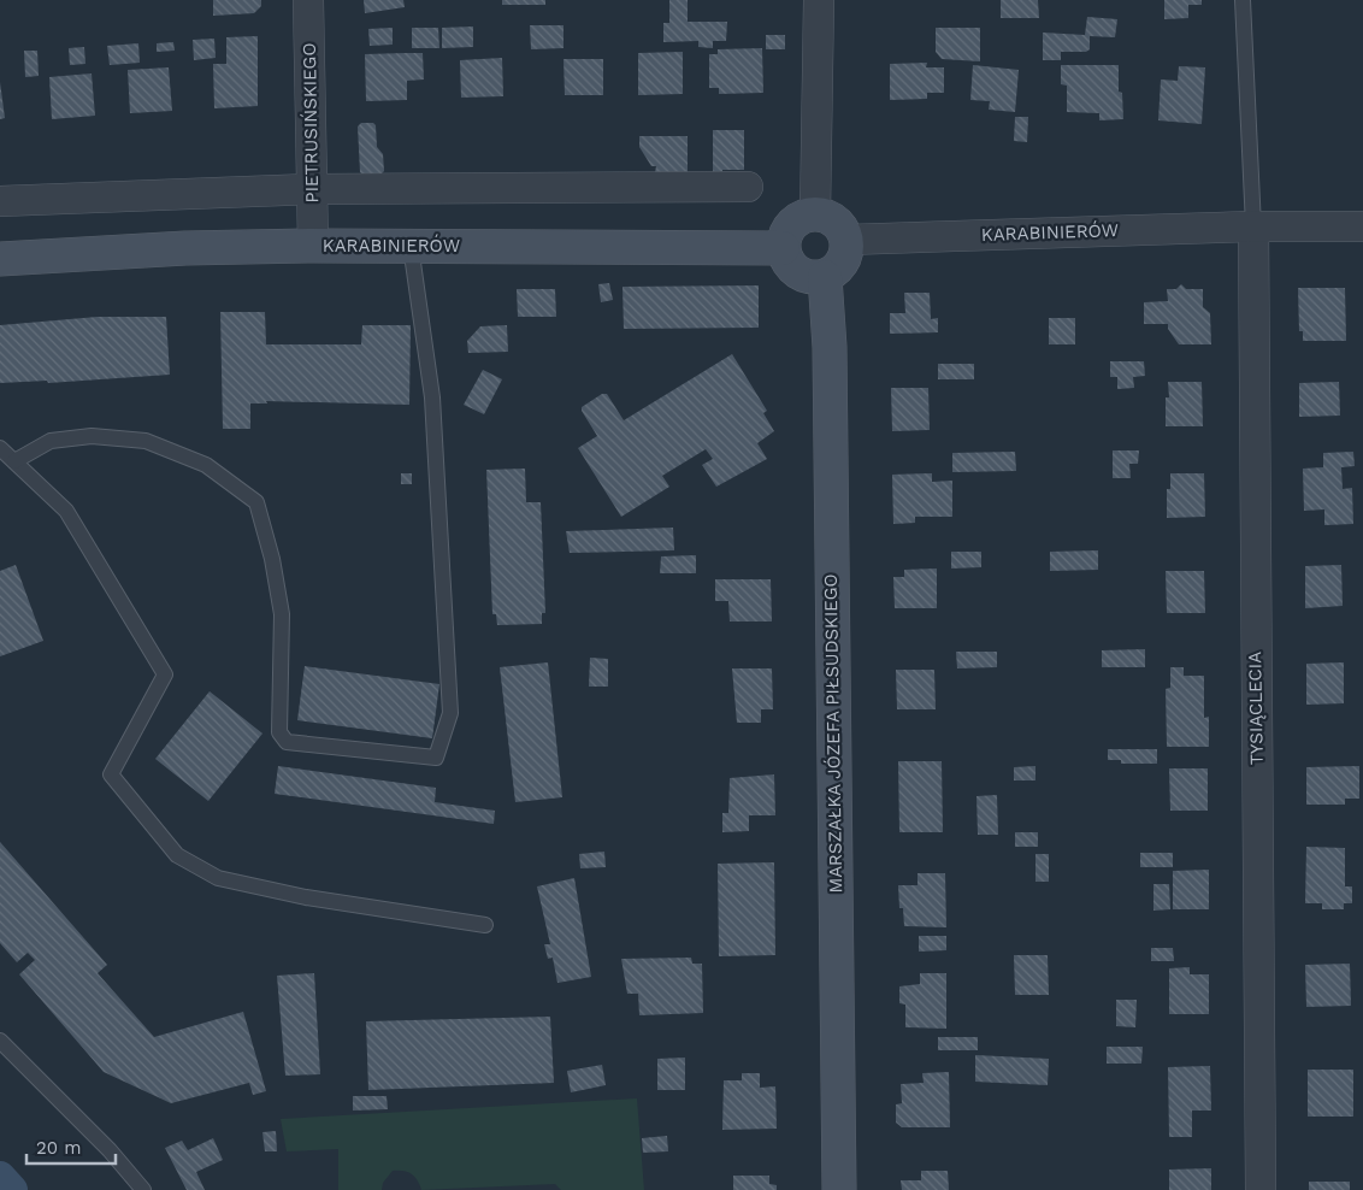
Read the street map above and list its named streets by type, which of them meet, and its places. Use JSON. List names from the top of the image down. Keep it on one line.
{"streets":{"main road":["KARABINIERÓW","MARSZAŁKA JÓZEFA PIŁSUDSKIEGO"],"street":["PIETRUSIŃSKIEGO","TYSIĄCLECIA"]},"crossings":[["PIETRUSIŃSKIEGO","KARABINIERÓW"],["KARABINIERÓW","TYSIĄCLECIA"],["KARABINIERÓW","MARSZAŁKA JÓZEFA PIŁSUDSKIEGO"]],"scale_bar":"20 m"}
